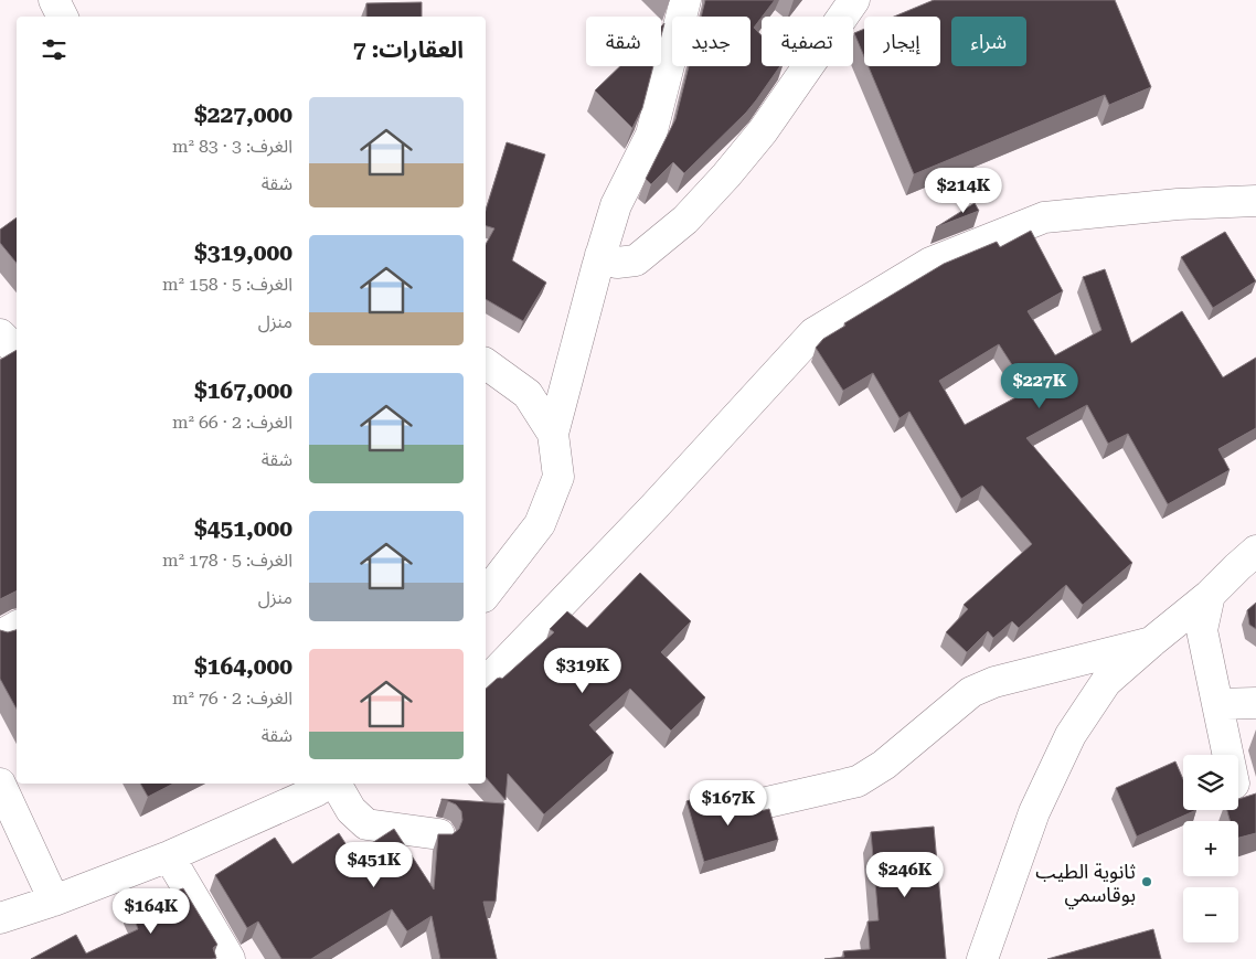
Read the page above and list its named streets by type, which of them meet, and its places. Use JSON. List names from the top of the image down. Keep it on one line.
{"places":["ثانوية الطيب بوقاسمي"],"page":{"chip":["شراء","إيجار","تصفية","جديد","شقة"],"heading":"العقارات: 7","list":[{"name":"$227,000","note":"الغرف: 3 · 83 m² · شقة"},{"name":"$319,000","note":"الغرف: 5 · 158 m² · منزل"},{"name":"$167,000","note":"الغرف: 2 · 66 m² · شقة"},{"name":"$451,000","note":"الغرف: 5 · 178 m² · منزل"},{"name":"$164,000","note":"الغرف: 2 · 76 m² · شقة"}],"price":["$214K","$227K","$319K","$167K","$451K","$246K","$164K"],"map_buttons":["+","−"]}}
